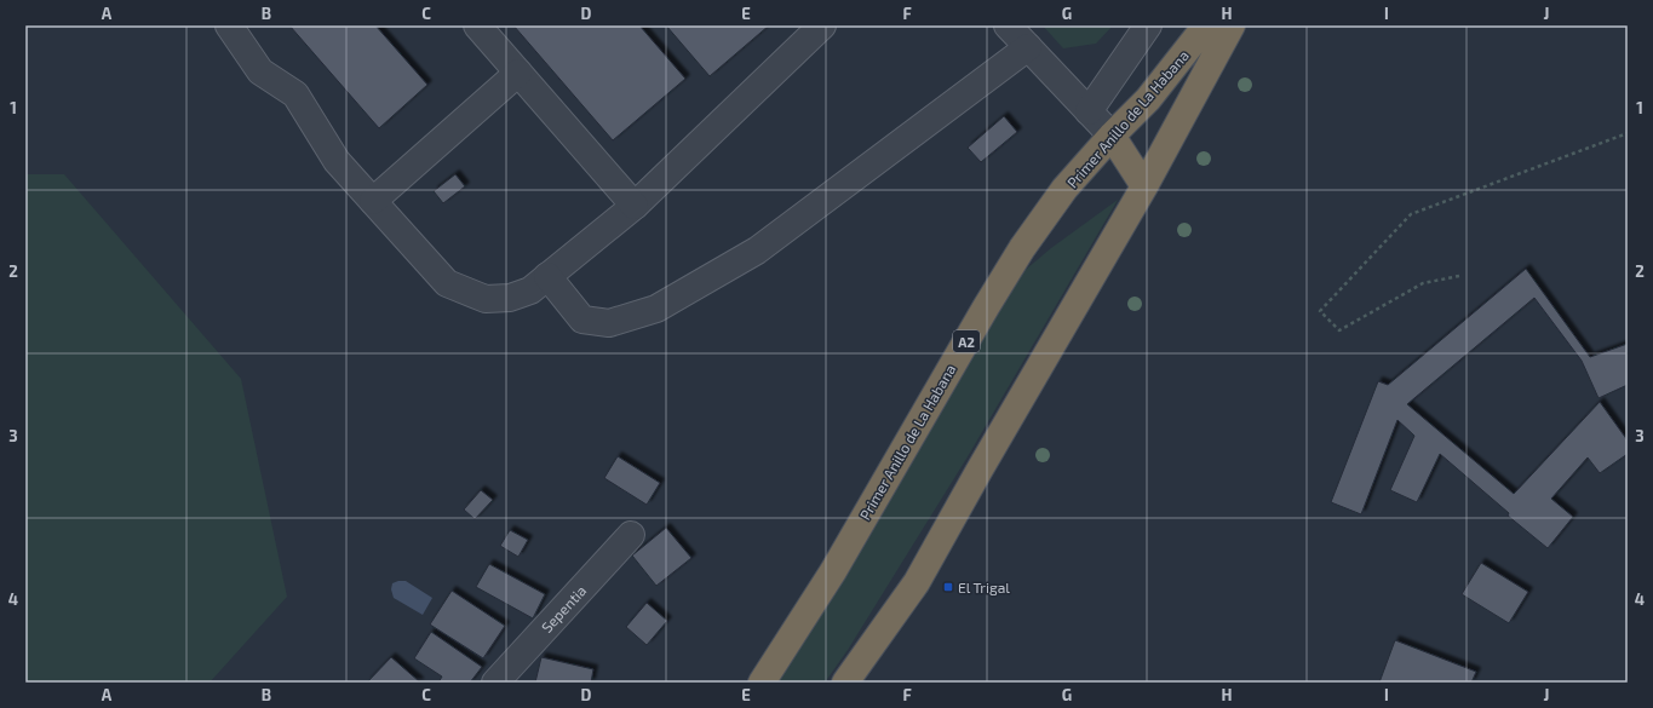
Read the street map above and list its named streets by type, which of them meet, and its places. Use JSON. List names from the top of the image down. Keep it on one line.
{"streets":{"highway":["Primer Anillo de La Habana","A2"],"street":["Sepentia"]},"places":{"transit":["El Trigal"]},"grid":{"columns":["A","B","C","D","E","F","G","H","I","J"],"rows":["1","2","3","4"]}}
